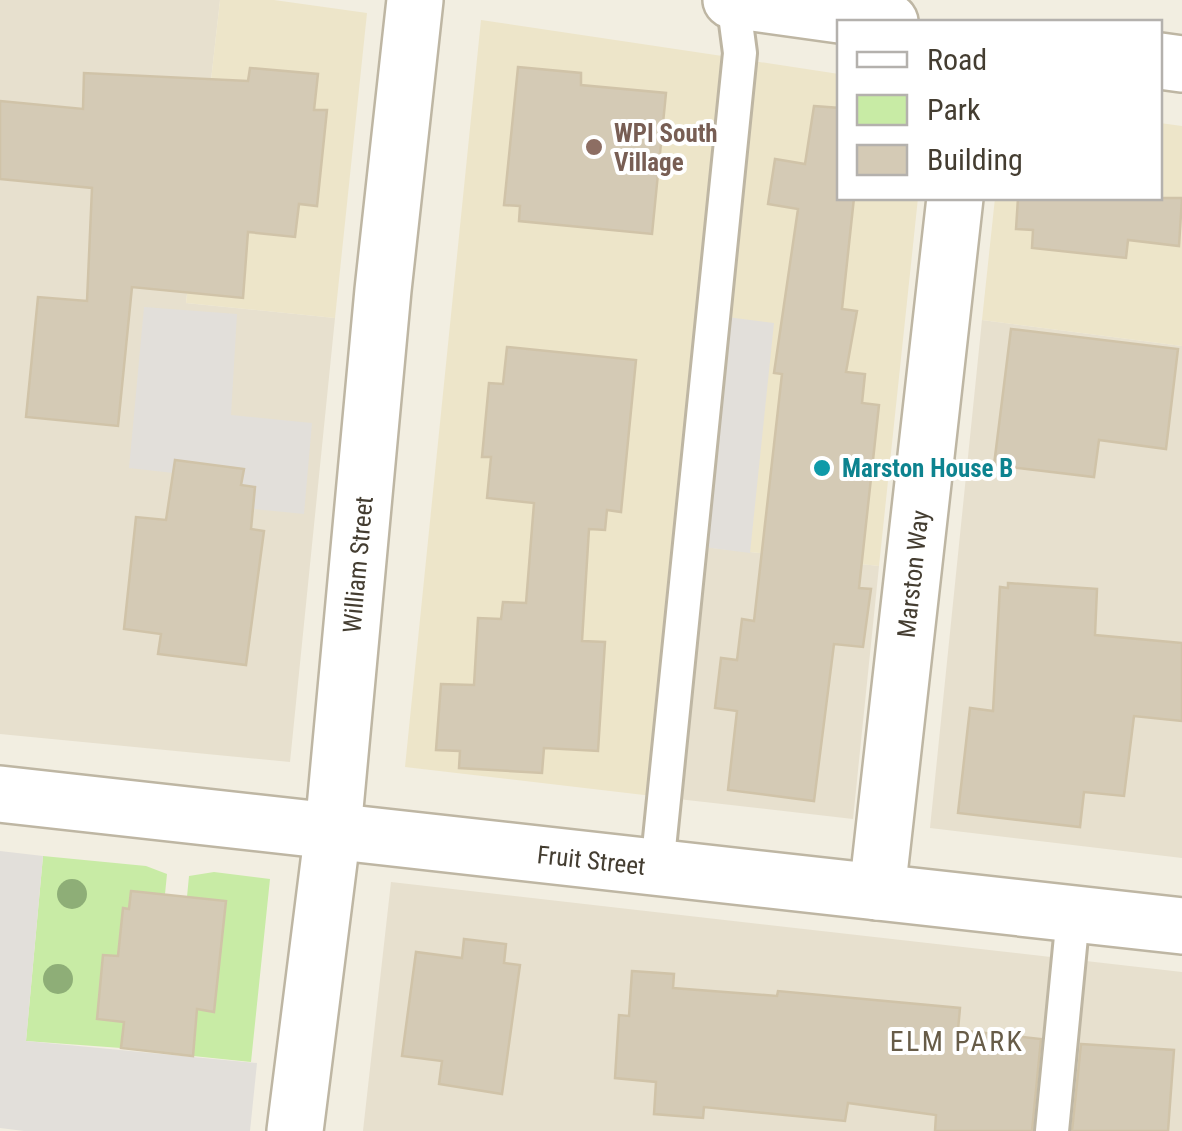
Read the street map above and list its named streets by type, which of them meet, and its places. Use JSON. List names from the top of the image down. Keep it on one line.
{"streets":{"street":["William Street","Marston Way","Fruit Street"]},"crossings":[["William Street","Fruit Street"],["Marston Way","Fruit Street"]],"districts":["ELM PARK"],"places":["WPI South Village","Marston House B"],"legend":["Road","Park","Building"]}
